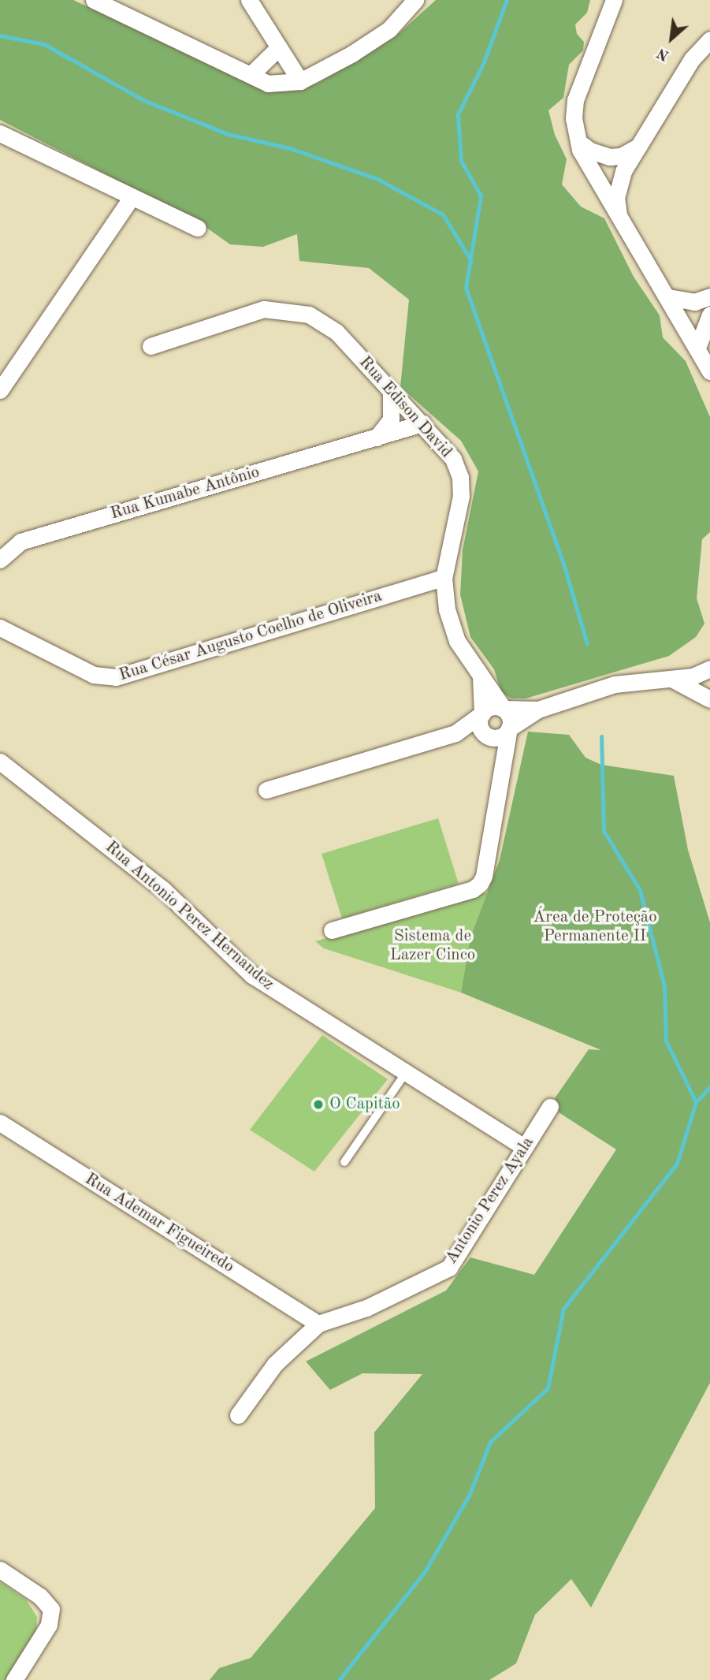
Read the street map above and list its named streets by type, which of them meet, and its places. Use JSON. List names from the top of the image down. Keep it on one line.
{"streets":{"street":["Rua Edison David","Rua Kumabe Antônio","Rua César Augusto Coelho de Oliveira","Rua Antonio Perez Hernandez","Antonio Perez Ayala","Rua Ademar Figueiredo"]},"crossings":[["Rua Edison David","Rua Kumabe Antônio"],["Rua Edison David","Rua César Augusto Coelho de Oliveira"],["Rua Antonio Perez Hernandez","Antonio Perez Ayala"],["Antonio Perez Ayala","Rua Ademar Figueiredo"]],"parks":["Área de Proteção Permanente II","Sistema de Lazer Cinco"],"places":["O Capitão"],"north":"bottom left"}
